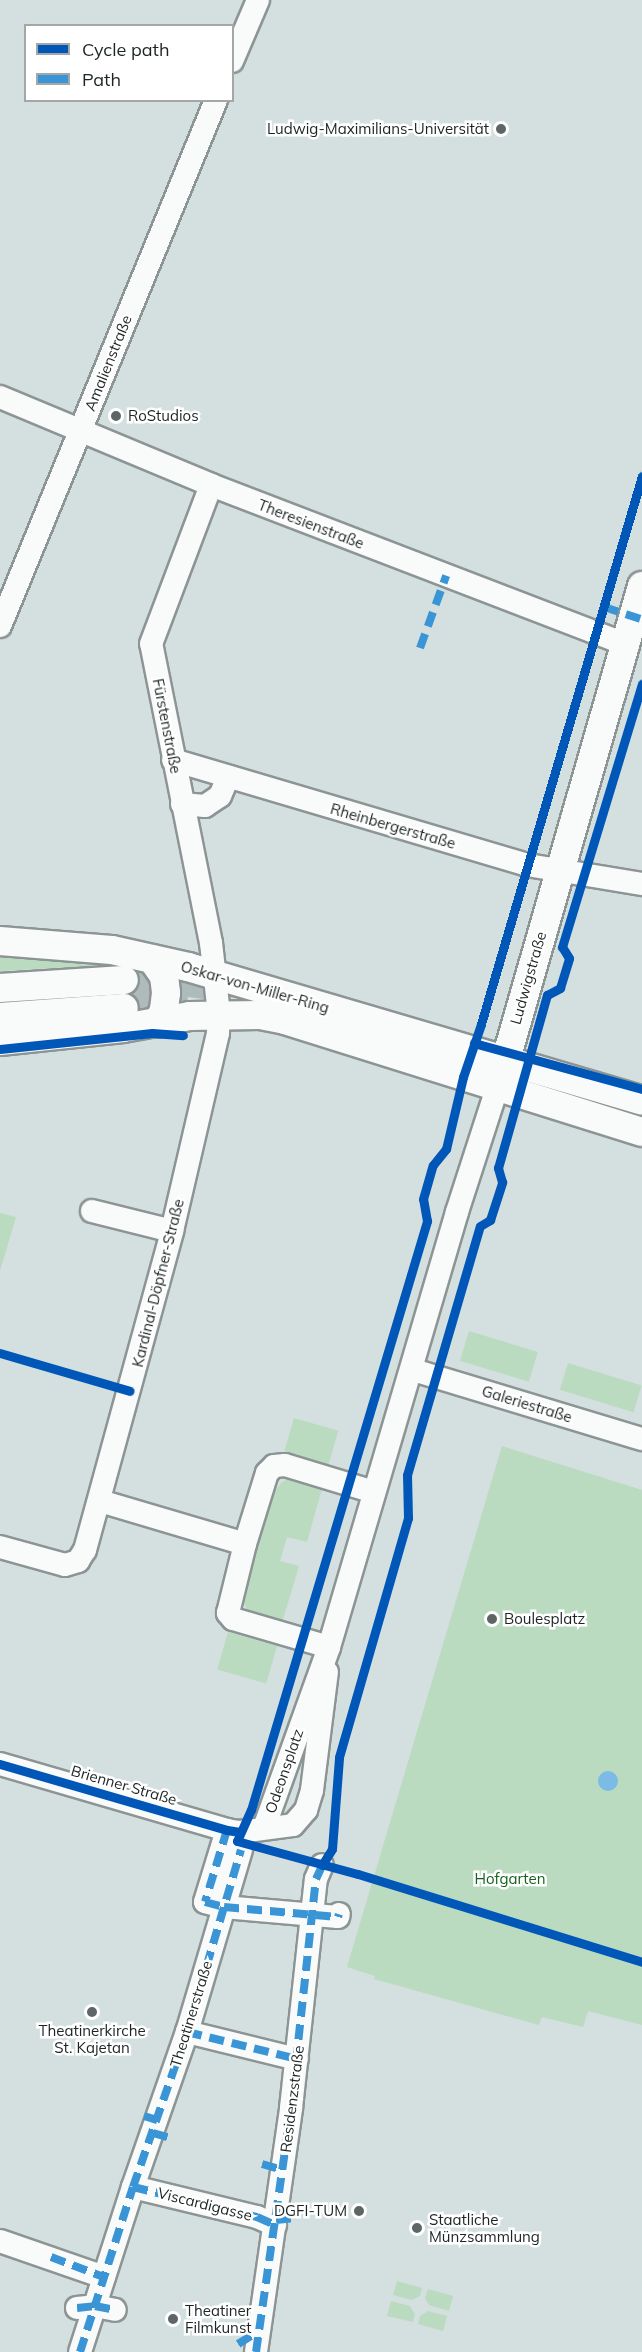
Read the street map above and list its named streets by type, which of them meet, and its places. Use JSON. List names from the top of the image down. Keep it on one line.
{"streets":{"main road":["Ludwigstraße","Oskar-von-Miller-Ring"],"street":["Amalienstraße","Theresienstraße","Fürstenstraße","Rheinbergerstraße","Kardinal-Döpfner-Straße","Galeriestraße","Odeonsplatz","Brienner Straße","Theatinerstraße","Residenzstraße","Viscardigasse"]},"crossings":[["Amalienstraße","Theresienstraße"],["Theresienstraße","Fürstenstraße"],["Theresienstraße","Ludwigstraße"],["Fürstenstraße","Rheinbergerstraße"],["Fürstenstraße","Oskar-von-Miller-Ring"],["Fürstenstraße","Kardinal-Döpfner-Straße"],["Rheinbergerstraße","Ludwigstraße"],["Ludwigstraße","Oskar-von-Miller-Ring"],["Ludwigstraße","Galeriestraße"],["Ludwigstraße","Odeonsplatz"],["Oskar-von-Miller-Ring","Kardinal-Döpfner-Straße"],["Galeriestraße","Odeonsplatz"],["Odeonsplatz","Brienner Straße"],["Brienner Straße","Theatinerstraße"],["Theatinerstraße","Viscardigasse"],["Residenzstraße","Viscardigasse"]],"parks":["Hofgarten"],"places":["Ludwig-Maximilians-Universität","RoStudios","Boulesplatz","Theatinerkirche St. Kajetan","DGFI-TUM","Staatliche Münzsammlung","Theatiner Filmkunst"],"legend":["Cycle path","Path"]}
